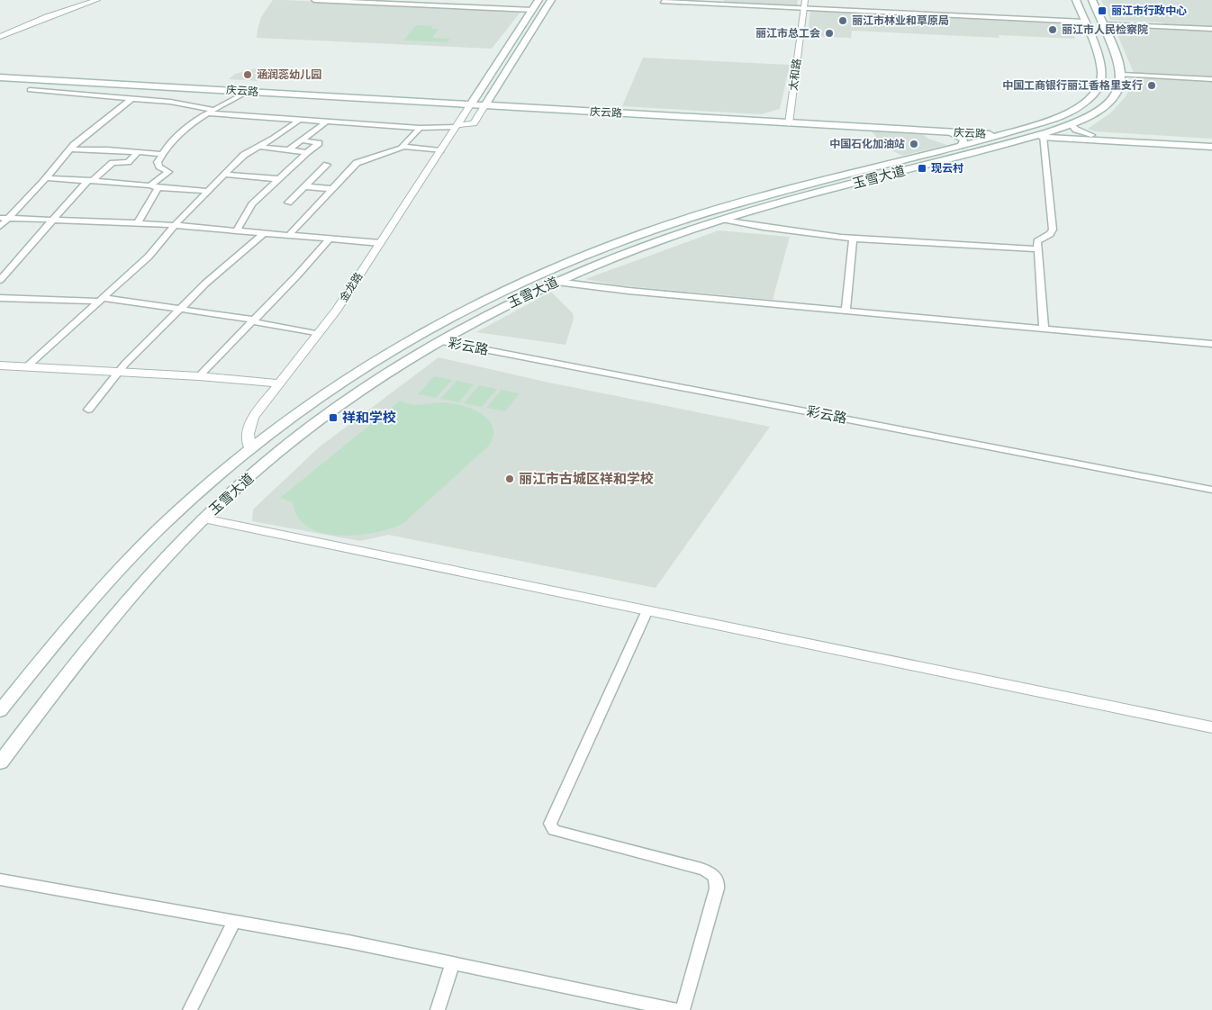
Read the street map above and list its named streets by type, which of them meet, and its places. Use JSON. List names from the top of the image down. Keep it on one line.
{"streets":{"main road":["庆云路","玉雪大道","金龙路"],"street":["太和路","彩云路"]},"crossings":[["太和路","庆云路"],["庆云路","玉雪大道"],["庆云路","金龙路"],["玉雪大道","金龙路"],["玉雪大道","彩云路"]],"places":{"transit":["丽江市行政中心","现云村","祥和学校"],"other":["丽江市林业和草原局","丽江市人民检察院","丽江市总工会","涵润蕊幼儿园","中国工商银行丽江香格里支行","中国石化加油站","丽江市古城区祥和学校"]}}
